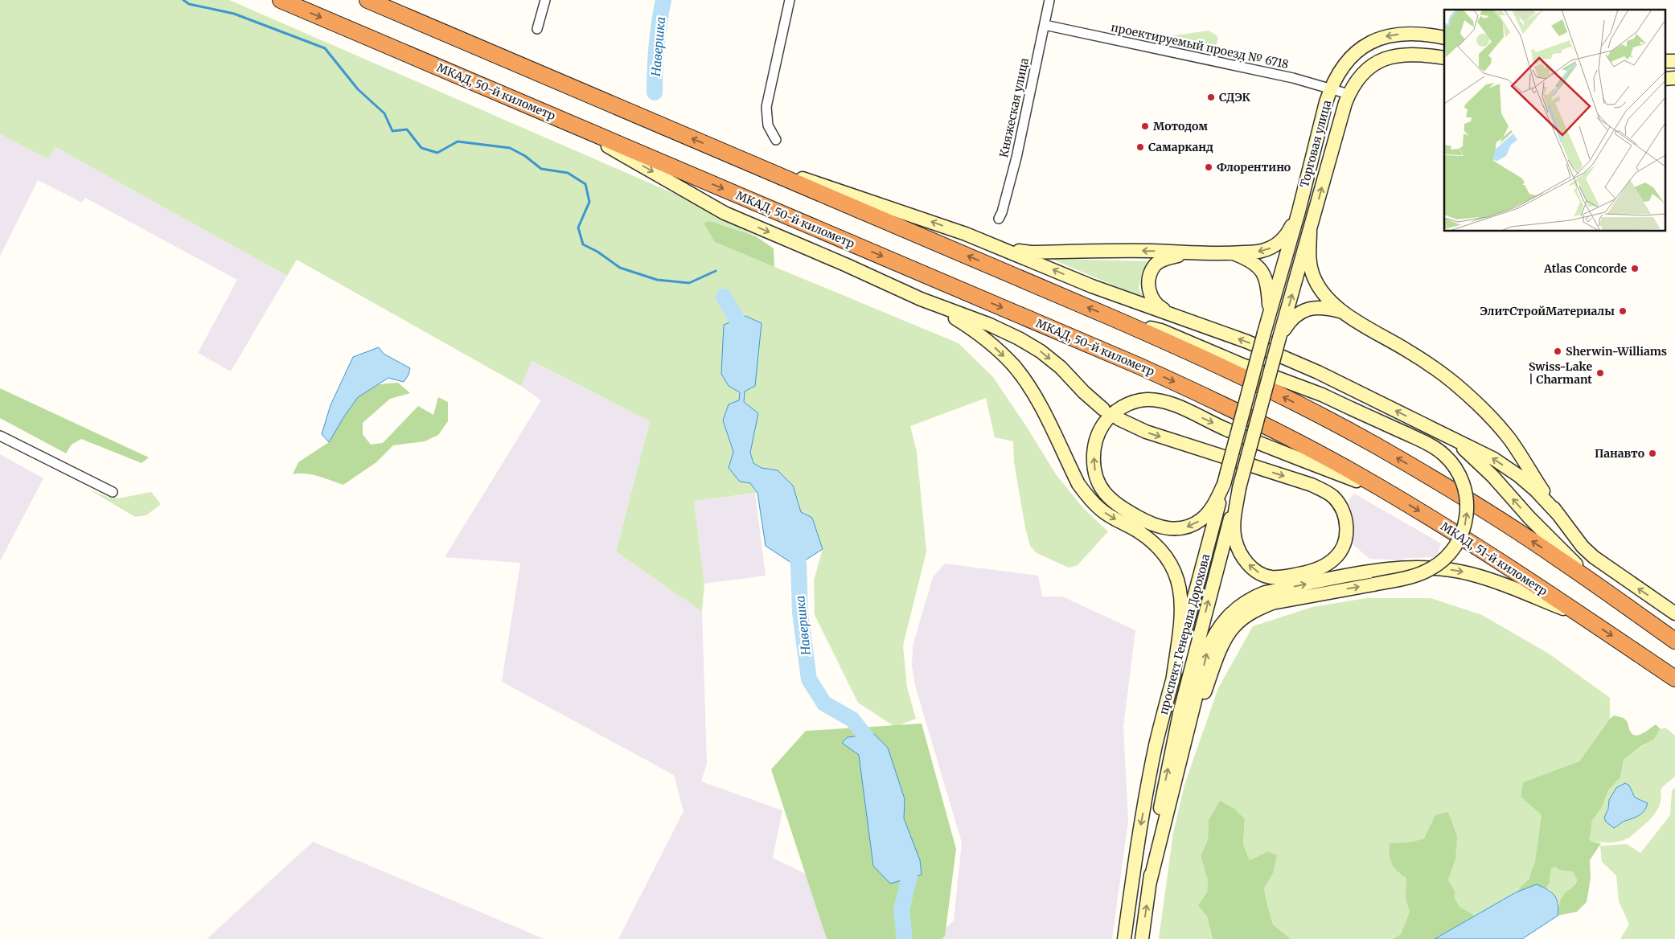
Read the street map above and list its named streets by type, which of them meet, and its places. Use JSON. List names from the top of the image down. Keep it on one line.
{"streets":{"highway":["МКАД, 50-й километр","МКАД, 51-й километр"],"main road":["Торговая улица","проспект Генерала Дорохова"],"street":["проектируемый проезд № 6718","Княжеская улица"]},"crossings":[["проектируемый проезд № 6718","Княжеская улица"],["проектируемый проезд № 6718","Торговая улица"],["МКАД, 50-й километр","МКАД, 51-й километр"],["Торговая улица","проспект Генерала Дорохова"]],"water":["Навершка"],"places":["СДЭК","Мотодом","Самарканд","Флорентино","Atlas Concorde","ЭлитСтройМатериалы","Sherwin-Williams","Swiss-Lake | Charmant","Панавто"]}
